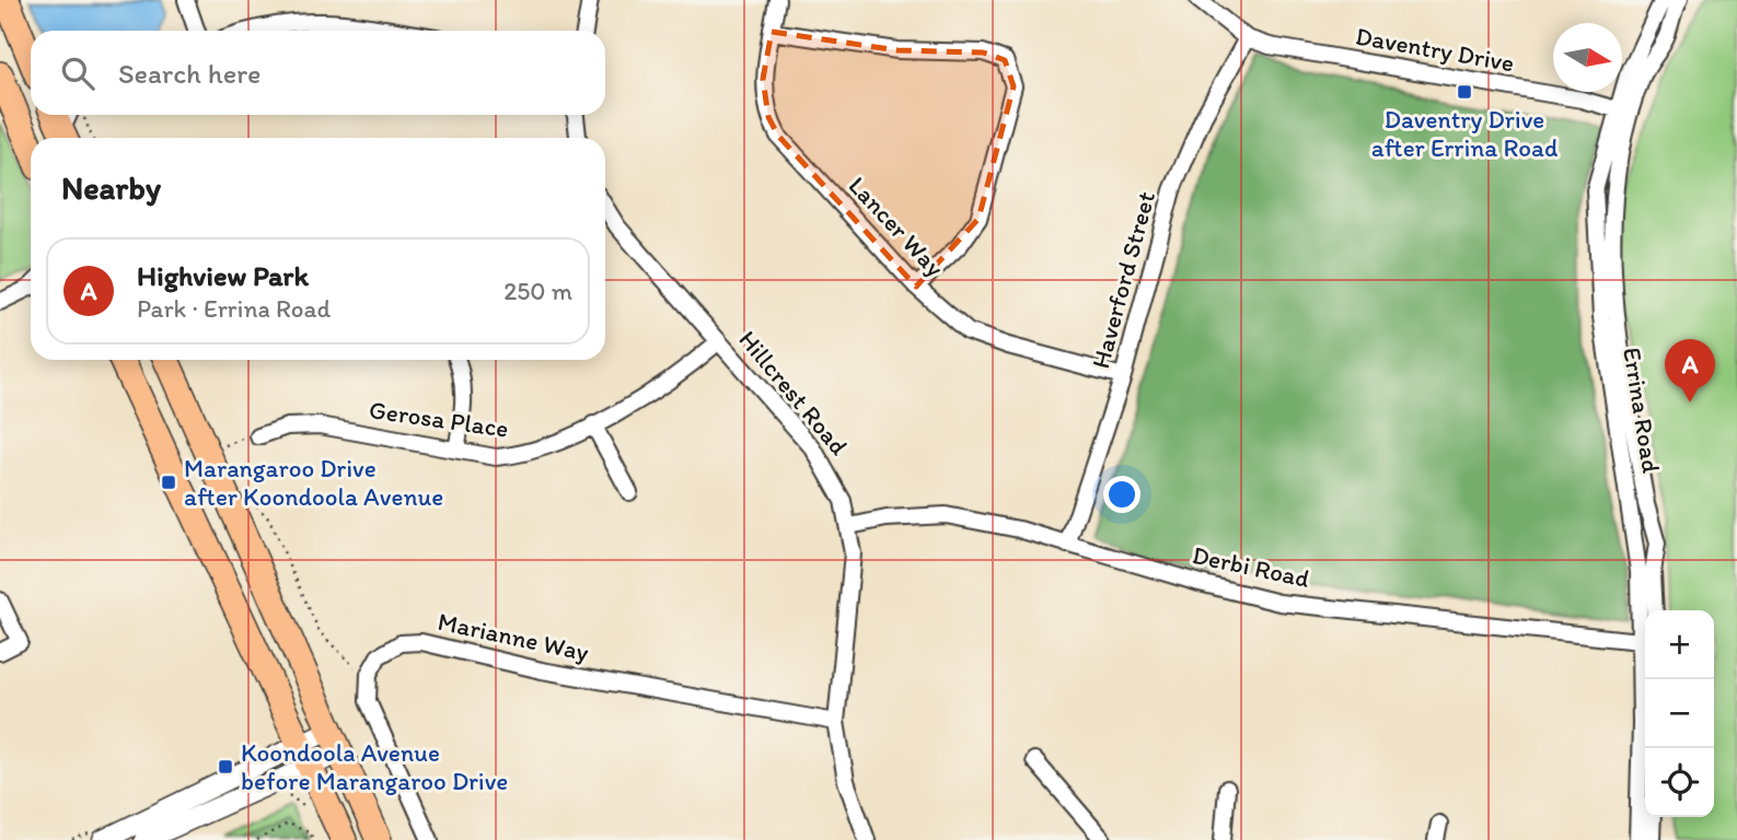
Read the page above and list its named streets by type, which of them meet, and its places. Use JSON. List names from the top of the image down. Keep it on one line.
{"streets":{"street":["Daventry Drive","Lancer Way","Haverford Street","Hillcrest Road","Errina Road","Gerosa Place","Derbi Road","Marianne Way"]},"crossings":[["Daventry Drive","Haverford Street"],["Daventry Drive","Errina Road"],["Lancer Way","Haverford Street"],["Haverford Street","Derbi Road"],["Hillcrest Road","Gerosa Place"],["Hillcrest Road","Derbi Road"],["Hillcrest Road","Marianne Way"]],"places":{"transit":["Daventry Drive after Errina Road","Marangaroo Drive after Koondoola Avenue","Koondoola Avenue before Marangaroo Drive"]},"north":"right","page":{"search":"Search here","heading":"Nearby","list":[{"mark":"A","name":"Highview Park","note":"Park · Errina Road","value":"250 m"}],"pins":"A","map_buttons":["+","−"]}}
